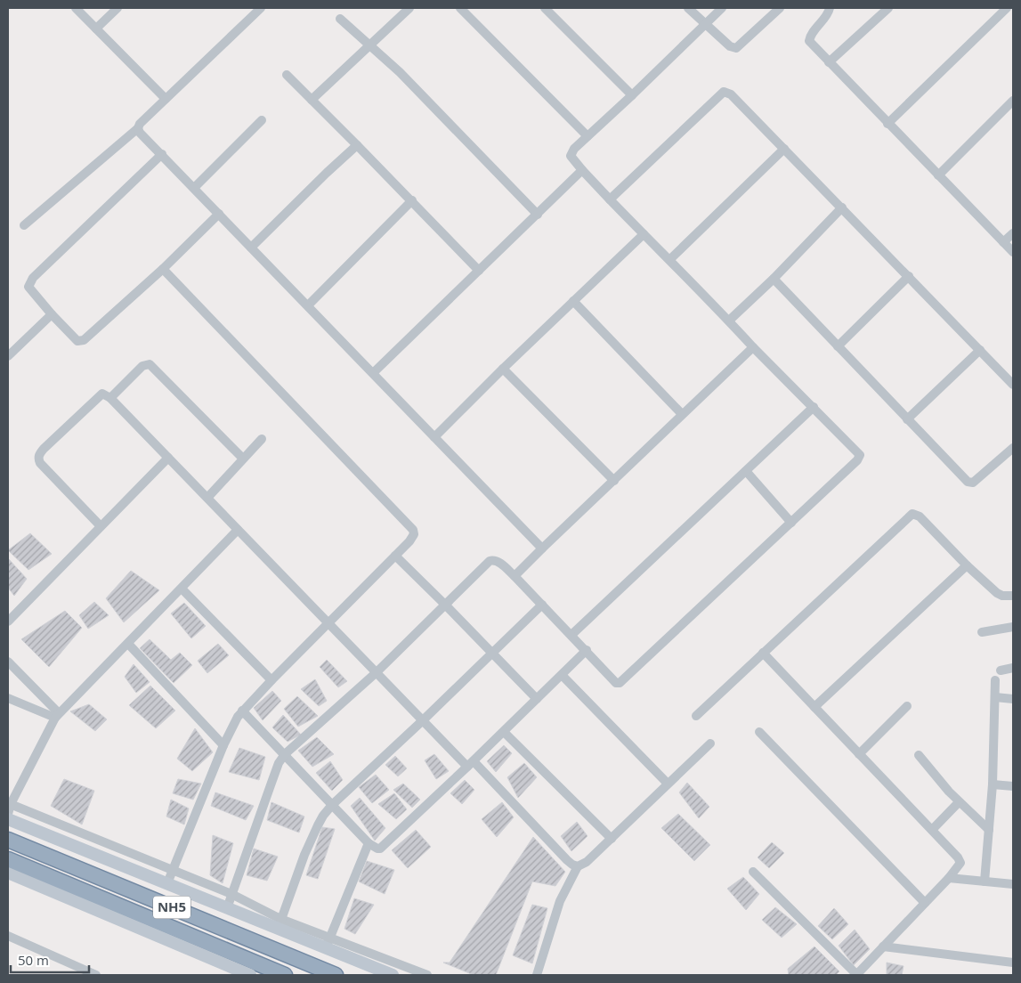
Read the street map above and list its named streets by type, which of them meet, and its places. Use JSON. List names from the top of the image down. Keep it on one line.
{"streets":{"highway":["NH5"]},"scale_bar":"50 m"}
